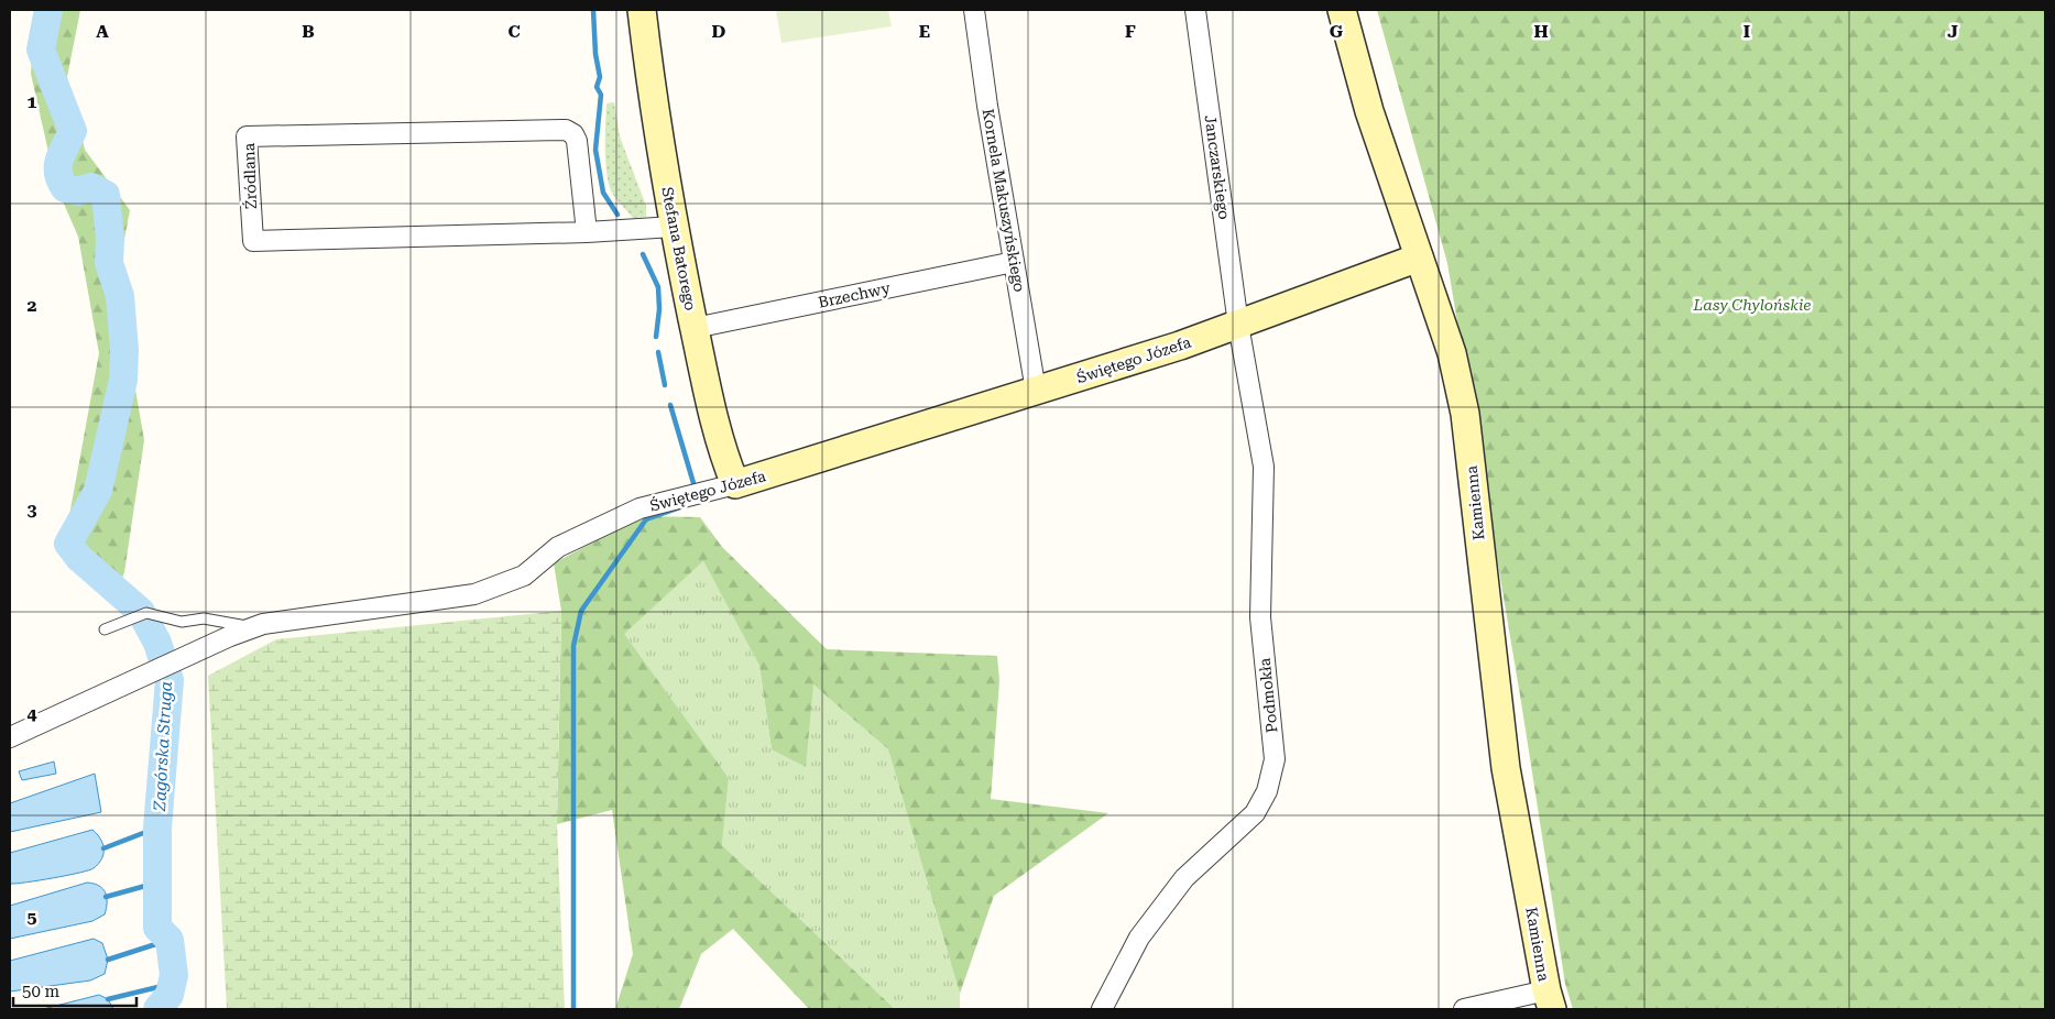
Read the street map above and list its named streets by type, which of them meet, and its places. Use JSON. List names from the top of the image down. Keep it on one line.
{"streets":{"street":["Janczarskiego","Źródlana","Kornela Makuszyńskiego","Stefana Batorego","Brzechwy","Świętego Józefa","Kamienna","Podmokła"]},"crossings":[["Janczarskiego","Świętego Józefa"],["Janczarskiego","Podmokła"],["Źródlana","Stefana Batorego"],["Kornela Makuszyńskiego","Brzechwy"],["Kornela Makuszyńskiego","Świętego Józefa"],["Stefana Batorego","Brzechwy"],["Stefana Batorego","Świętego Józefa"],["Świętego Józefa","Kamienna"],["Świętego Józefa","Podmokła"]],"water":["Zagórska Struga"],"parks":["Lasy Chylońskie"],"scale_bar":"50 m","grid":{"columns":["A","B","C","D","E","F","G","H","I","J"],"rows":["1","2","3","4","5"]}}
